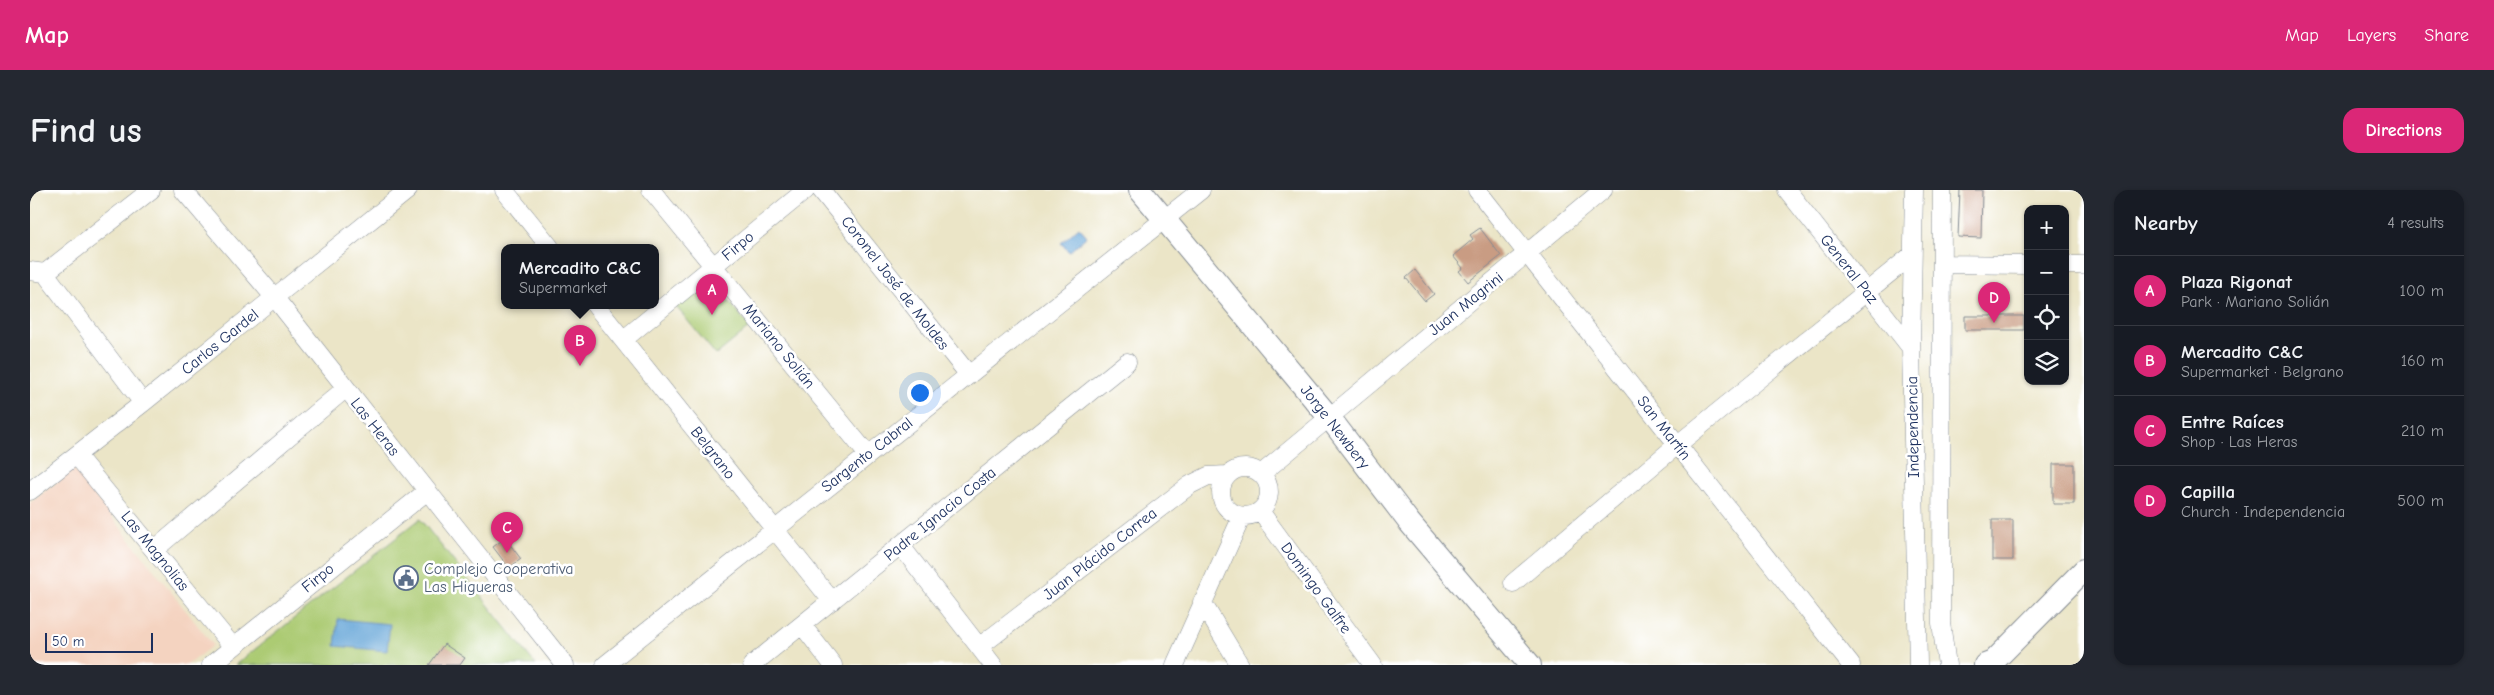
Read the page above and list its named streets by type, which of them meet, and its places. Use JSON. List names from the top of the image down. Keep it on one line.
{"streets":{"main road":["Jorge Newbery"],"street":["Firpo","General Paz","Coronel José de Moldes","Juan Magrini","Carlos Gardel","Mariano Solián","Las Heras","Independencia","San Martín","Belgrano","Sargento Cabral","Padre Ignacio Costa","Las Magnolias","Juan Plácido Correa","Domingo Galfre"]},"crossings":[["Firpo","Mariano Solián"],["Firpo","Las Heras"],["Firpo","Belgrano"],["Firpo","Las Magnolias"],["General Paz","Independencia"],["Coronel José de Moldes","Sargento Cabral"],["Juan Magrini","Jorge Newbery"],["Juan Magrini","San Martín"],["Juan Magrini","Juan Plácido Correa"],["Juan Magrini","Domingo Galfre"],["Carlos Gardel","Las Heras"],["Carlos Gardel","Las Magnolias"],["Mariano Solián","Sargento Cabral"],["Jorge Newbery","Sargento Cabral"],["Belgrano","Sargento Cabral"],["Belgrano","Padre Ignacio Costa"],["Juan Plácido Correa","Domingo Galfre"]],"places":{"public building":["Complejo Cooperativa Las Higueras"]},"scale_bar":"50 m","page":{"header":"Map","nav":["Map","Layers","Share"],"buttons":"Directions","title":"Find us","heading":["Nearby","4 results"],"map_buttons":["+","−"],"popup":["Mercadito C&C","Supermarket"],"list":[{"mark":"A","name":"Plaza Rigonat","note":"Park · Mariano Solián","value":"100 m"},{"mark":"B","name":"Mercadito C&C","note":"Supermarket · Belgrano","value":"160 m"},{"mark":"C","name":"Entre Raíces","note":"Shop · Las Heras","value":"210 m"},{"mark":"D","name":"Capilla","note":"Church · Independencia","value":"500 m"}],"pins":["A","D","B","C"],"scale":"50 m"}}
